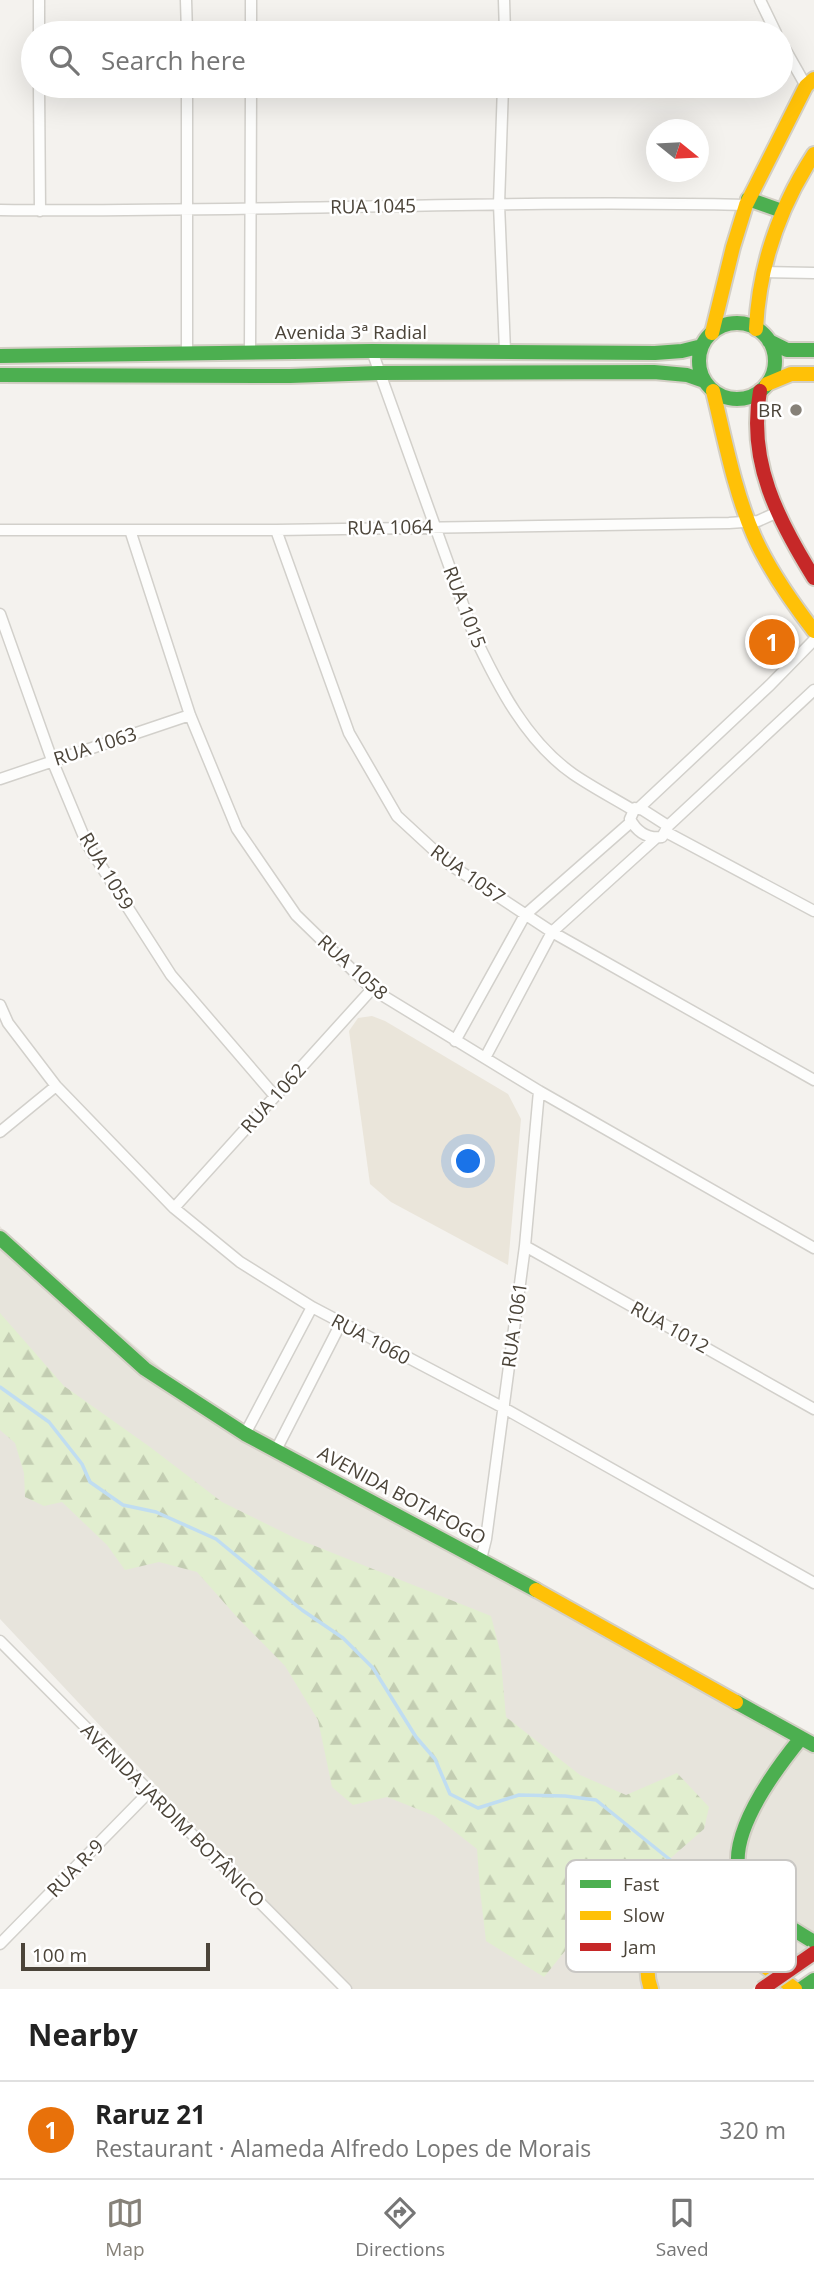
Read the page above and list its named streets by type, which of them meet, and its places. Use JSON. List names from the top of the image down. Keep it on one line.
{"streets":{"main road":["Avenida 3ª Radial","AVENIDA BOTAFOGO"],"street":["RUA 1045","RUA 1064","RUA 1015","RUA 1063","RUA 1059","RUA 1057","RUA 1058","RUA 1062","RUA 1061","RUA 1012","RUA 1060","AVENIDA JARDIM BOTÂNICO","RUA R-9"]},"crossings":[["Avenida 3ª Radial","RUA 1015"],["RUA 1064","RUA 1015"],["RUA 1064","RUA 1057"],["RUA 1064","RUA 1058"],["RUA 1063","RUA 1059"],["RUA 1063","RUA 1058"],["RUA 1059","RUA 1062"],["RUA 1058","RUA 1062"],["RUA 1058","RUA 1061"],["RUA 1062","RUA 1060"],["RUA 1061","RUA 1012"],["RUA 1061","RUA 1060"],["RUA 1061","AVENIDA BOTAFOGO"],["AVENIDA JARDIM BOTÂNICO","RUA R-9"]],"places":["BR"],"legend":["Fast","Slow","Jam"],"scale_bar":"100 m","north":"right","page":{"search":"Search here","pins":"1","scale":"100 m","heading":"Nearby","list":[{"mark":"1","name":"Raruz 21","note":"Restaurant · Alameda Alfredo Lopes de Morais","value":"320 m"}],"nav":["Map","Directions","Saved"]}}
